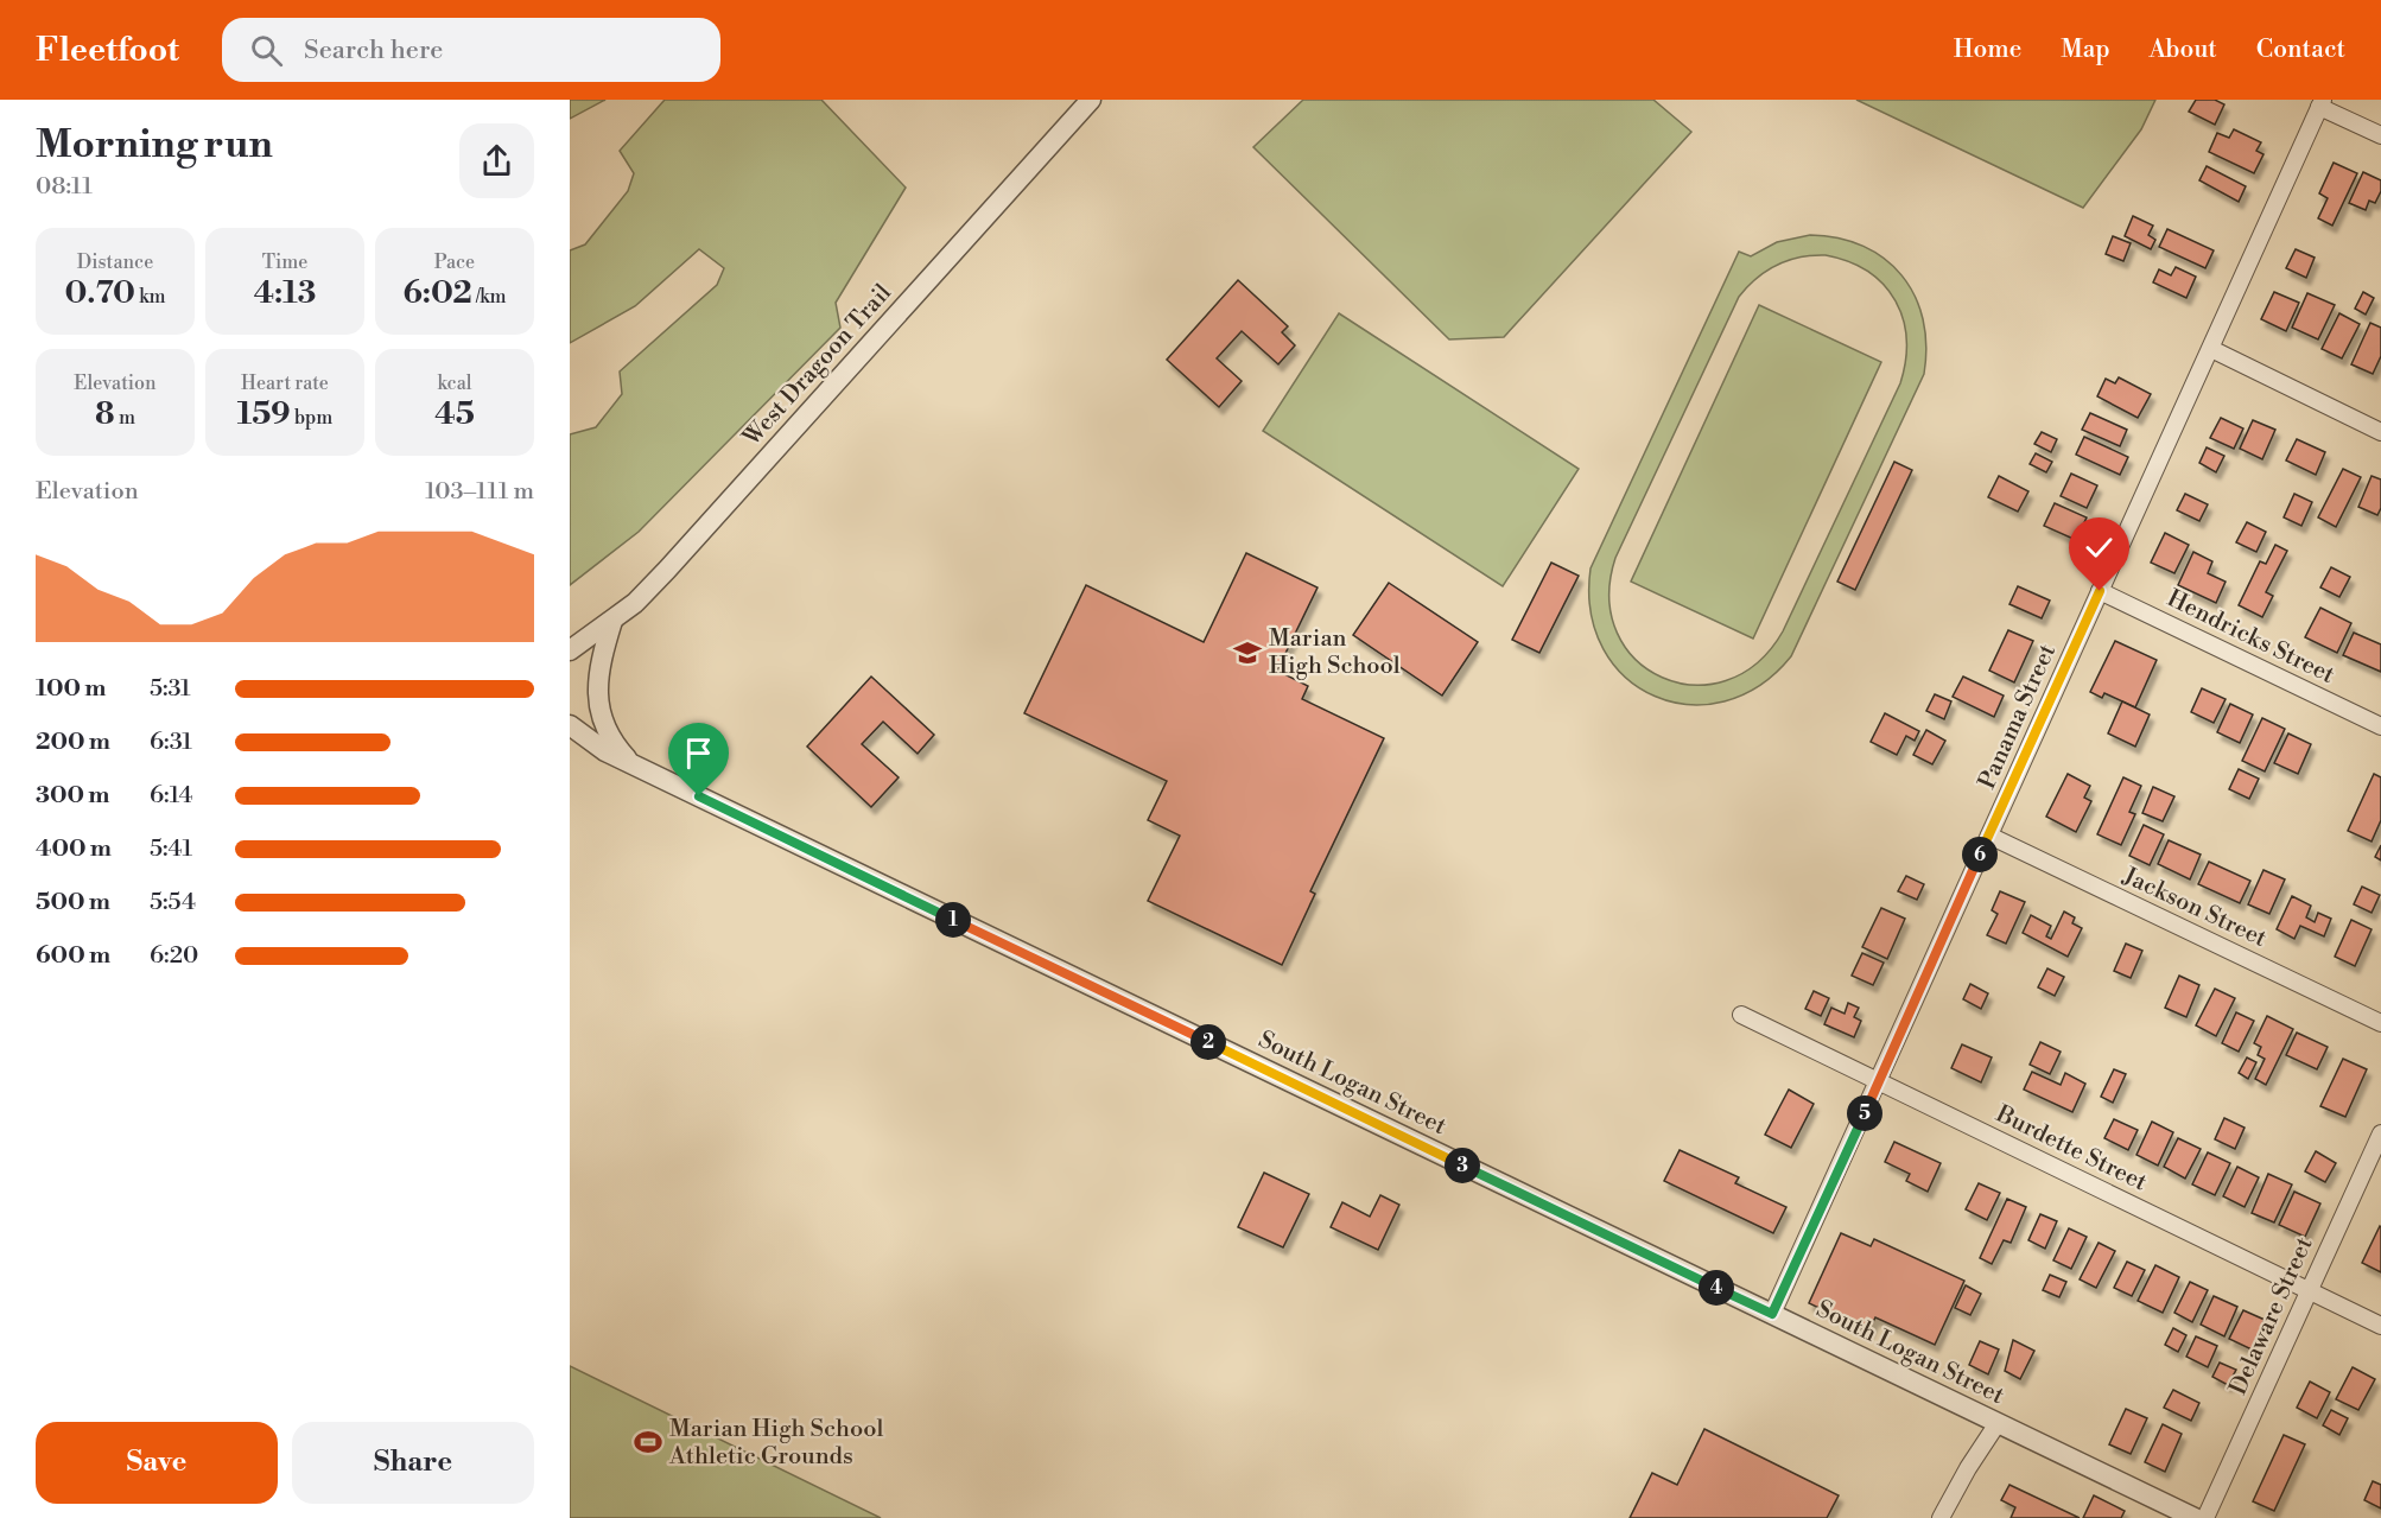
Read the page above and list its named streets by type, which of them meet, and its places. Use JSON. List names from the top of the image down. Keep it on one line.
{"streets":{"street":["West Dragoon Trail","Hendricks Street","Panama Street","Jackson Street","South Logan Street","Burdette Street","Delaware Street"]},"crossings":[["Hendricks Street","Panama Street"],["Panama Street","Jackson Street"],["Panama Street","South Logan Street"],["Panama Street","Burdette Street"],["Burdette Street","Delaware Street"]],"places":{"school or university":["Marian High School"],"sports":["Marian High School Athletic Grounds"]},"page":{"header":"Fleetfoot","search":"Search here","nav":["Home","Map","About","Contact"],"heading":["Morning run","08:11"],"stats":[["Distance","0.70 km"],["Time","4:13"],["Pace","6:02 /km"],["Elevation","8 m"],["Heart rate","159 bpm"],["kcal","45"]],"chart":["Elevation","103–111 m"],"list":[{"name":"100 m","note":"5:31"},{"name":"200 m","note":"6:31"},{"name":"300 m","note":"6:14"},{"name":"400 m","note":"5:41"},{"name":"500 m","note":"5:54"},{"name":"600 m","note":"6:20"}],"pins":["6","1","2","5","3","4"],"buttons":["Save","Share"]}}
